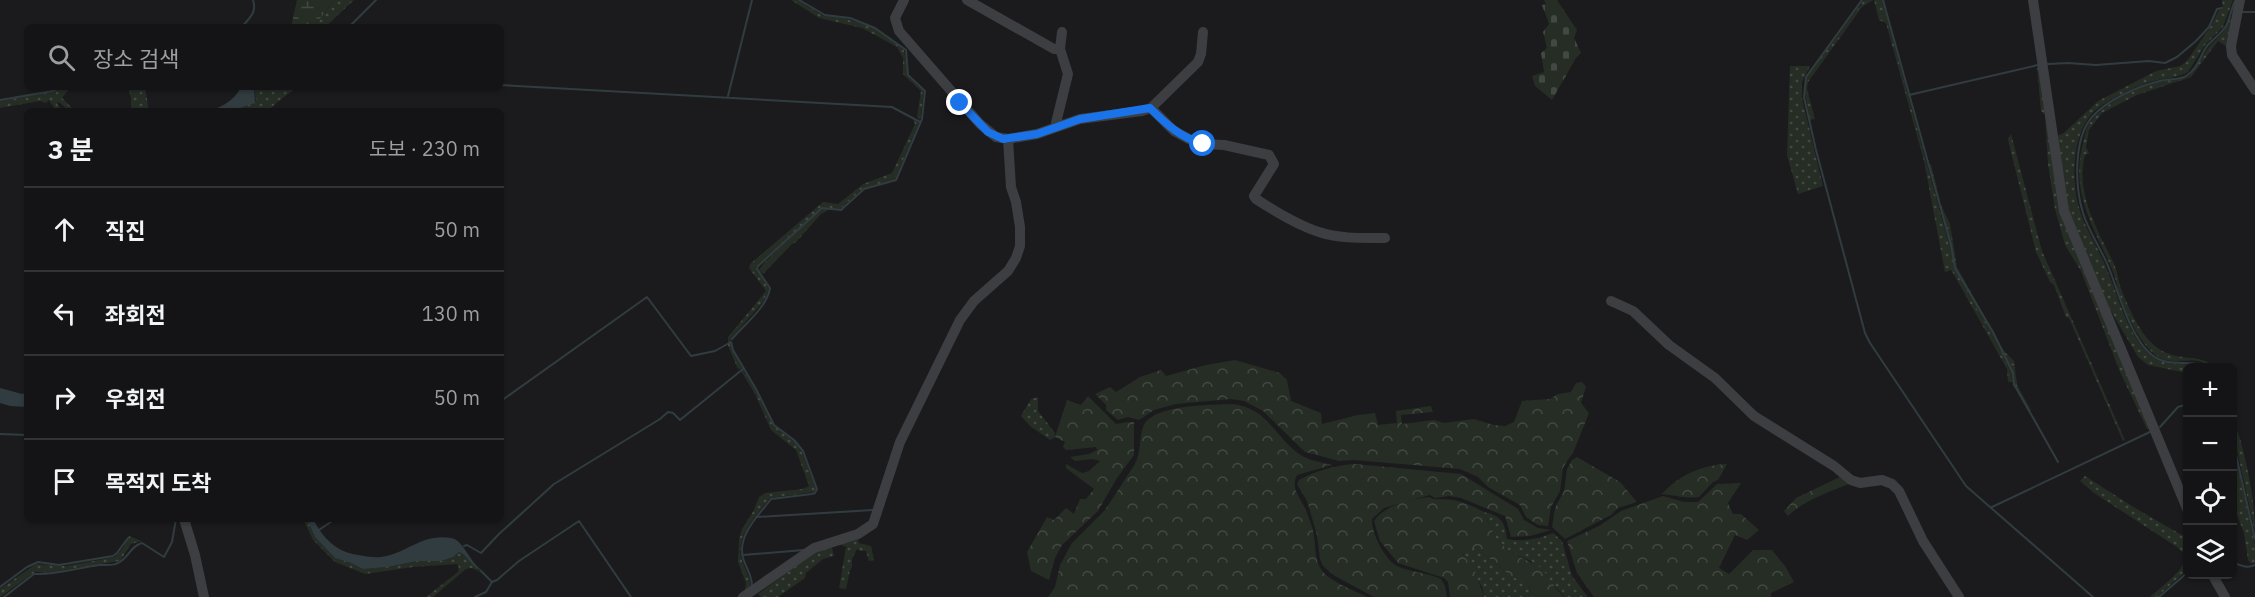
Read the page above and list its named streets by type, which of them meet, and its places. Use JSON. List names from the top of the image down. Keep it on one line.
{"page":{"search":"장소 검색","heading":["3 분","도보 · 230 m"],"list":[["직진","50 m"],["좌회전","130 m"],["우회전","50 m"],"목적지 도착"],"map_buttons":["+","−"]}}
